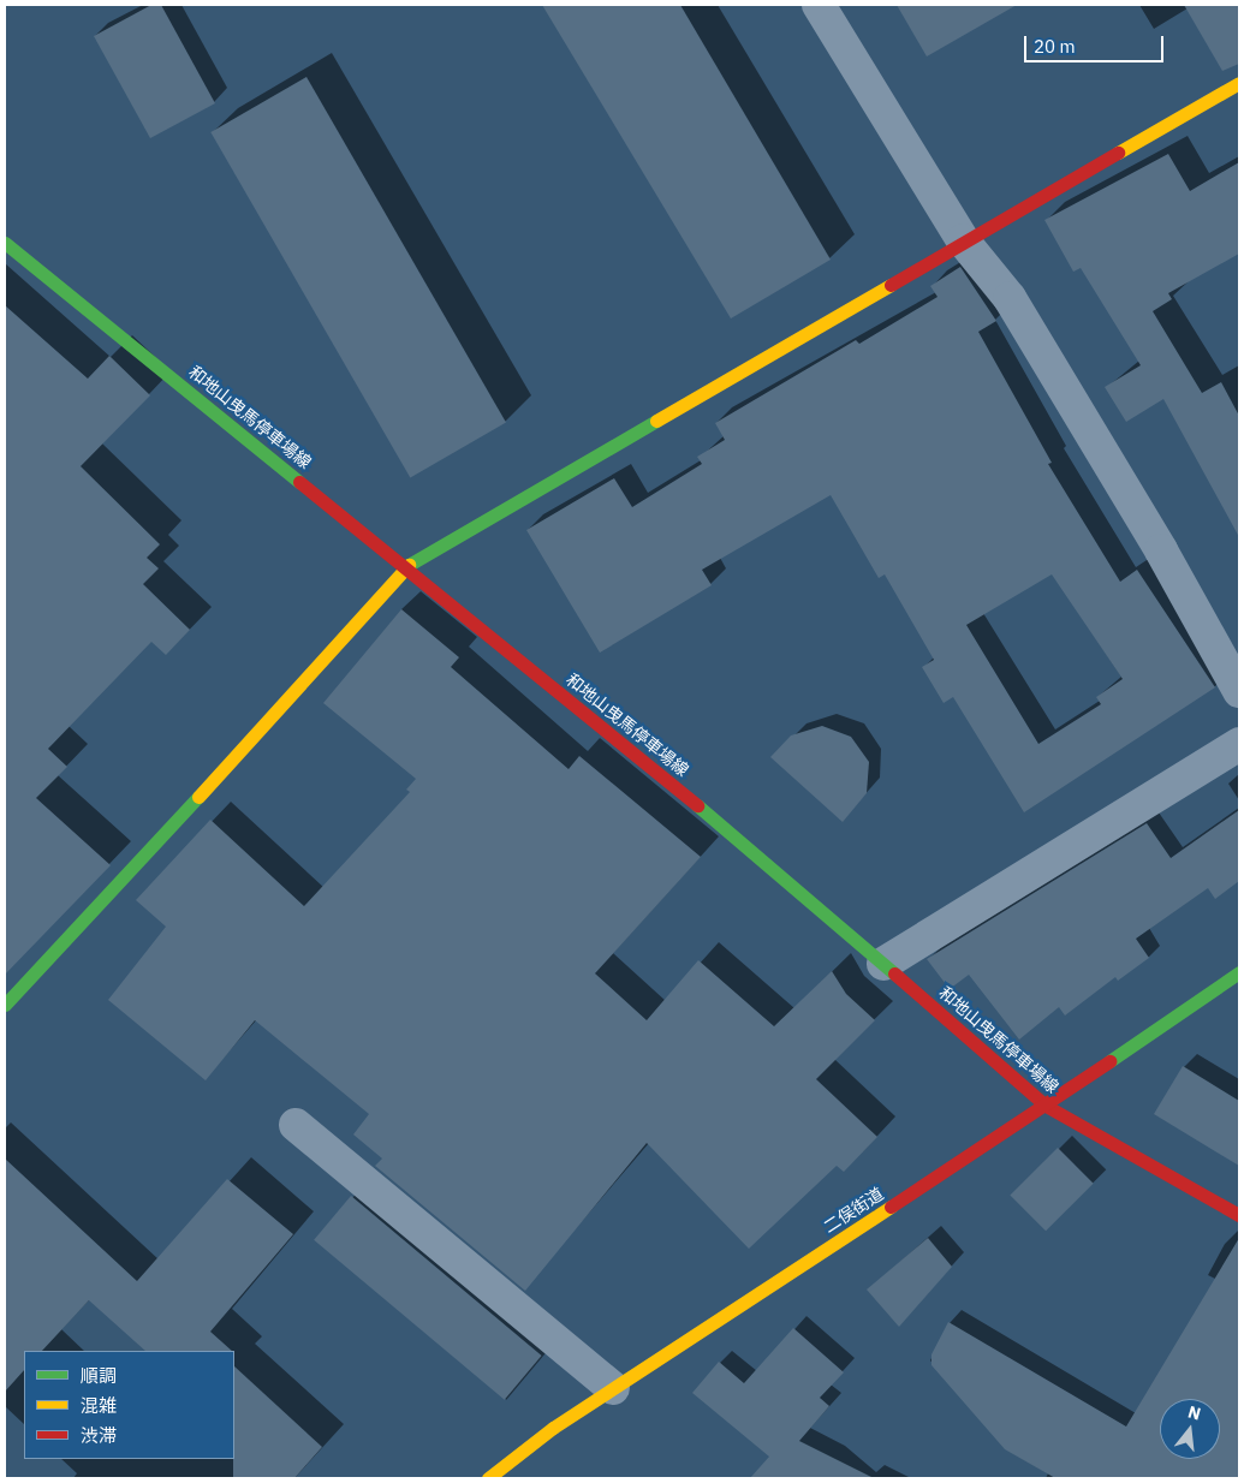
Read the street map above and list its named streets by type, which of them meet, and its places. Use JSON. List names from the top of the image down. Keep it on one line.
{"streets":{"street":["和地山曳馬停車場線","二俣街道"]},"crossings":[["和地山曳馬停車場線","二俣街道"]],"legend":["順調","混雑","渋滞"],"scale_bar":"20 m","north":"top"}
